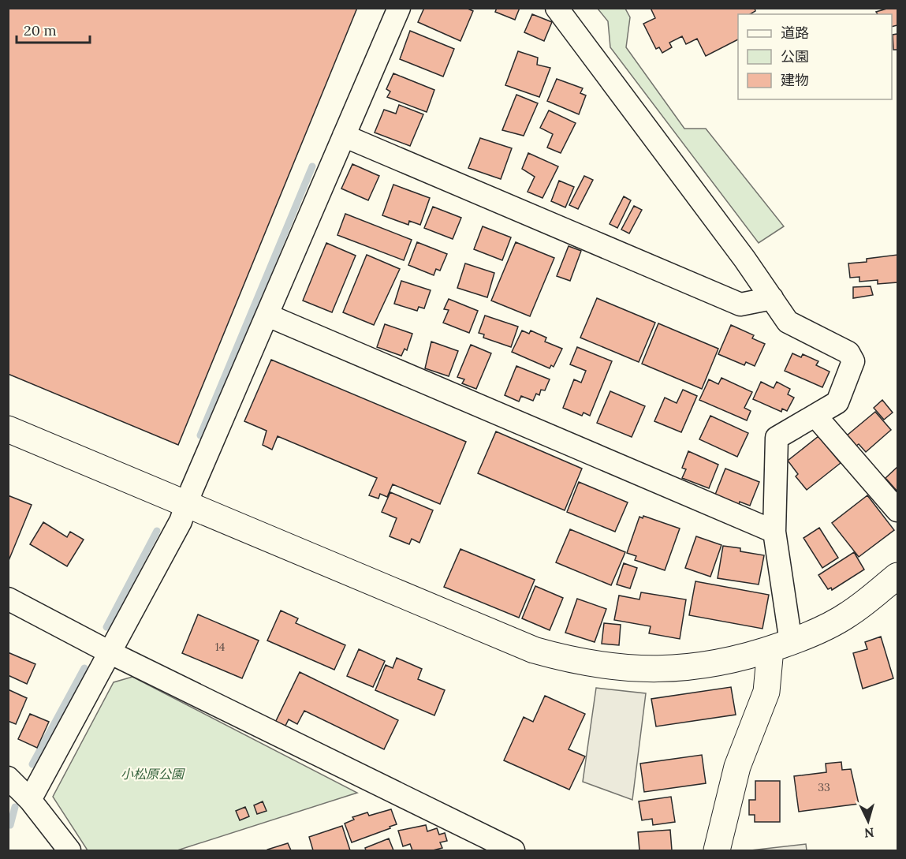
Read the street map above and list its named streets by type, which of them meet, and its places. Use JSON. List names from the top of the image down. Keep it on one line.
{"parks":["小松原公園"],"house_numbers":["14","33"],"legend":["道路","公園","建物"],"scale_bar":"20 m","north":"bottom"}
